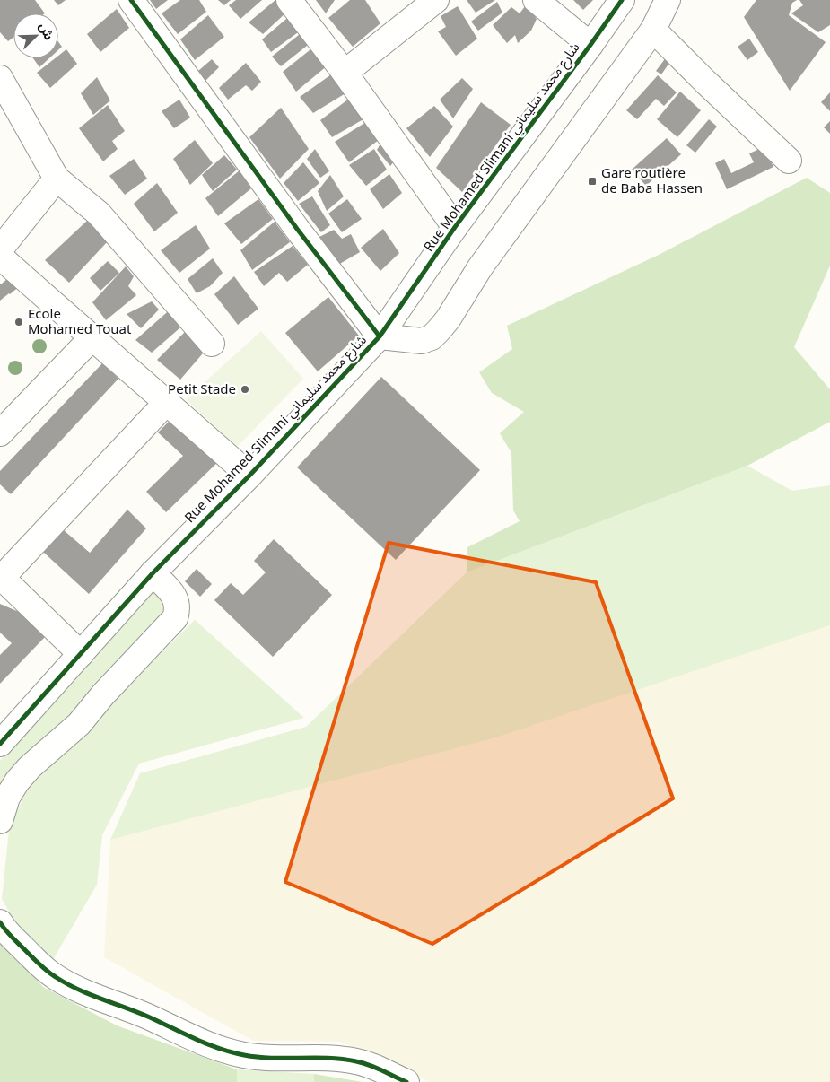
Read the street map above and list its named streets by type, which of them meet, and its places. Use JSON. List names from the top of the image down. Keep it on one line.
{"streets":{"street":["Rue Mohamed Slimani شارع محمد سليماني"]},"places":{"transit":["Gare routière de Baba Hassen"],"other":["Ecole Mohamed Touat","Petit Stade"]},"north":"top right"}
